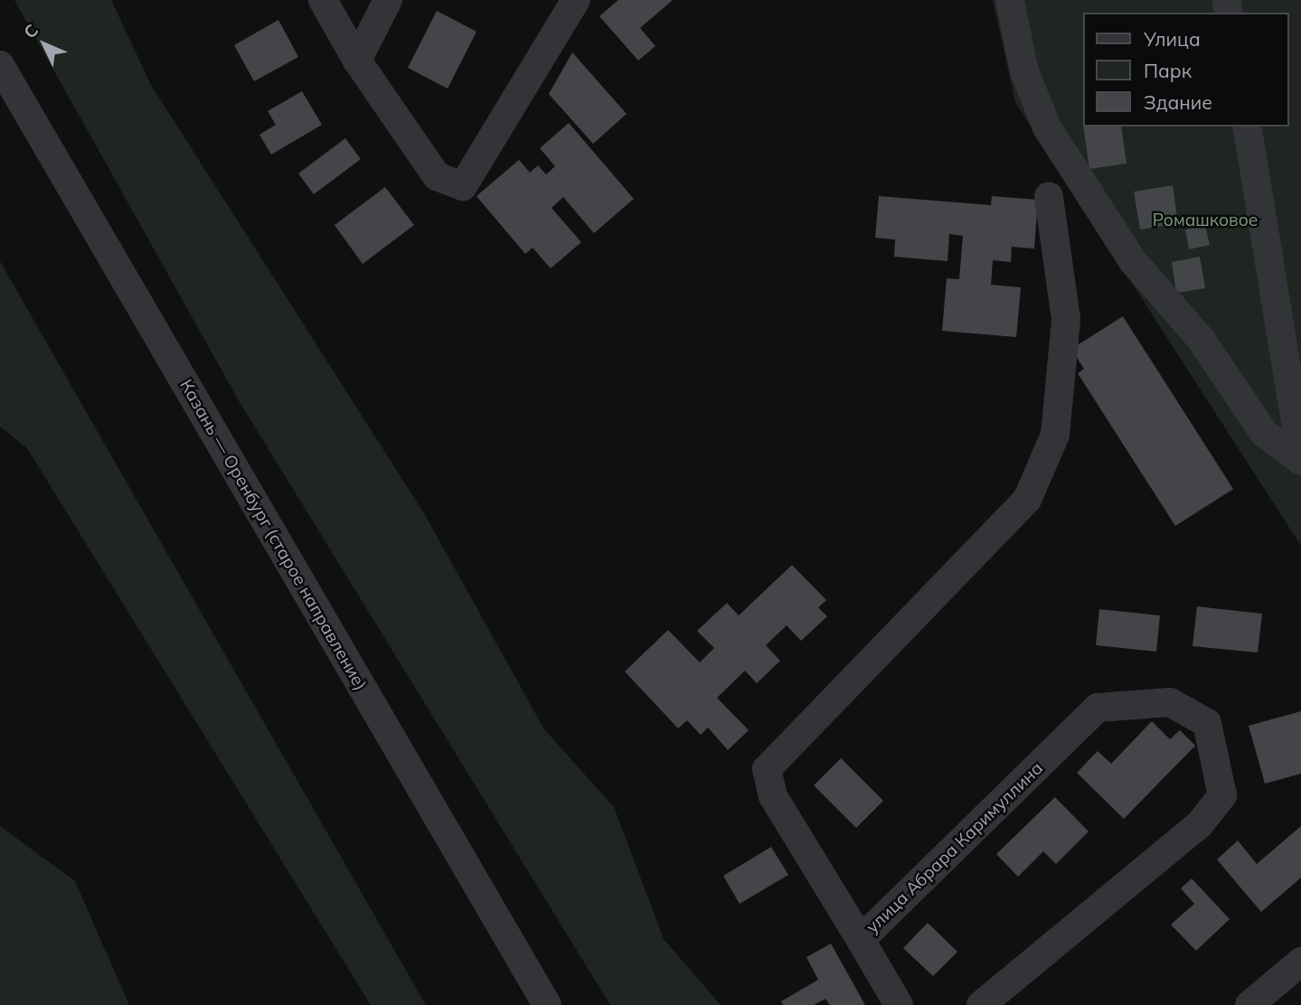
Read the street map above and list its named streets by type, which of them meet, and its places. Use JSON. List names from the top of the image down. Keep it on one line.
{"streets":{"street":["Казань — Оренбург (старое направление)","улица Абрара Каримуллина"]},"parks":["Ромашковое"],"legend":["Улица","Парк","Здание"],"north":"top left"}
